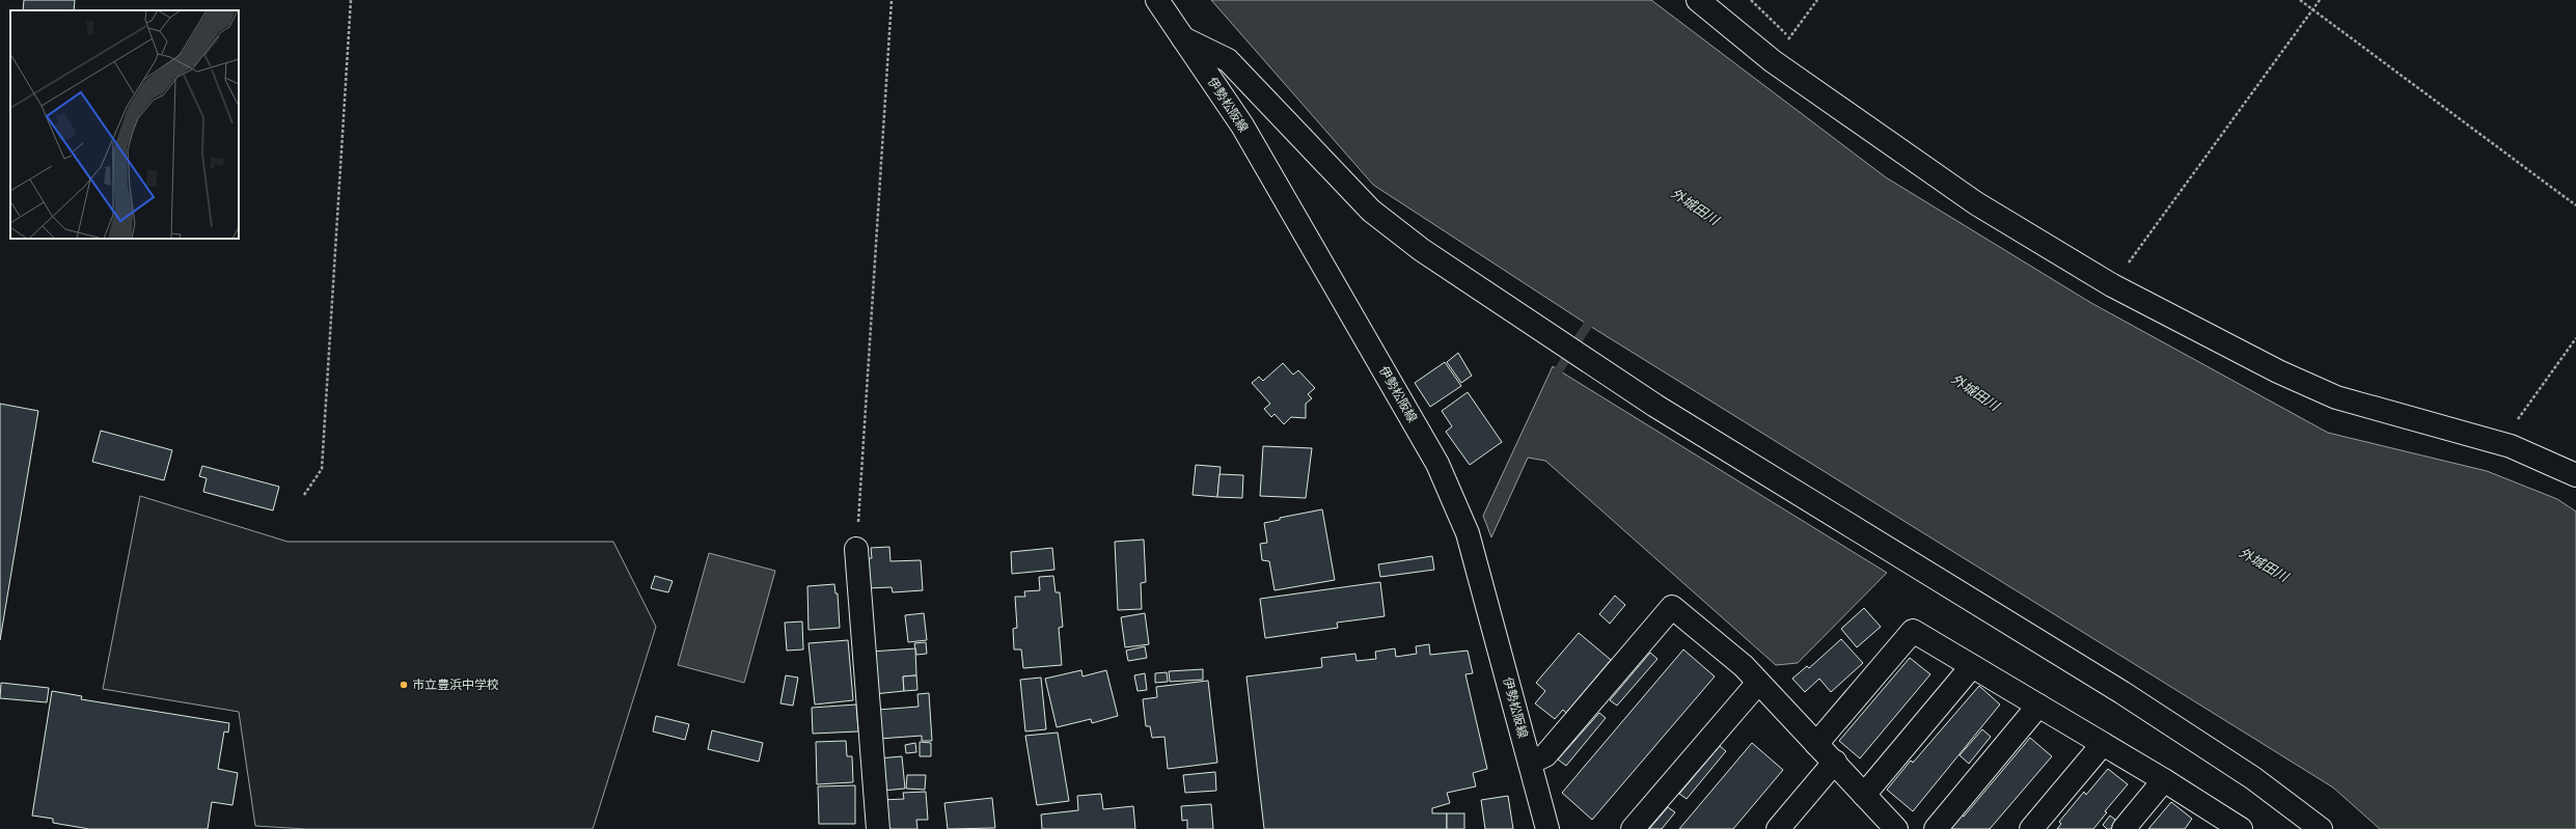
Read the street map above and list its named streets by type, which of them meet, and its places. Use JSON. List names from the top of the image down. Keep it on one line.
{"streets":{"street":["伊勢松阪線"]},"water":["外城田川"],"places":["市立豊浜中学校"]}
